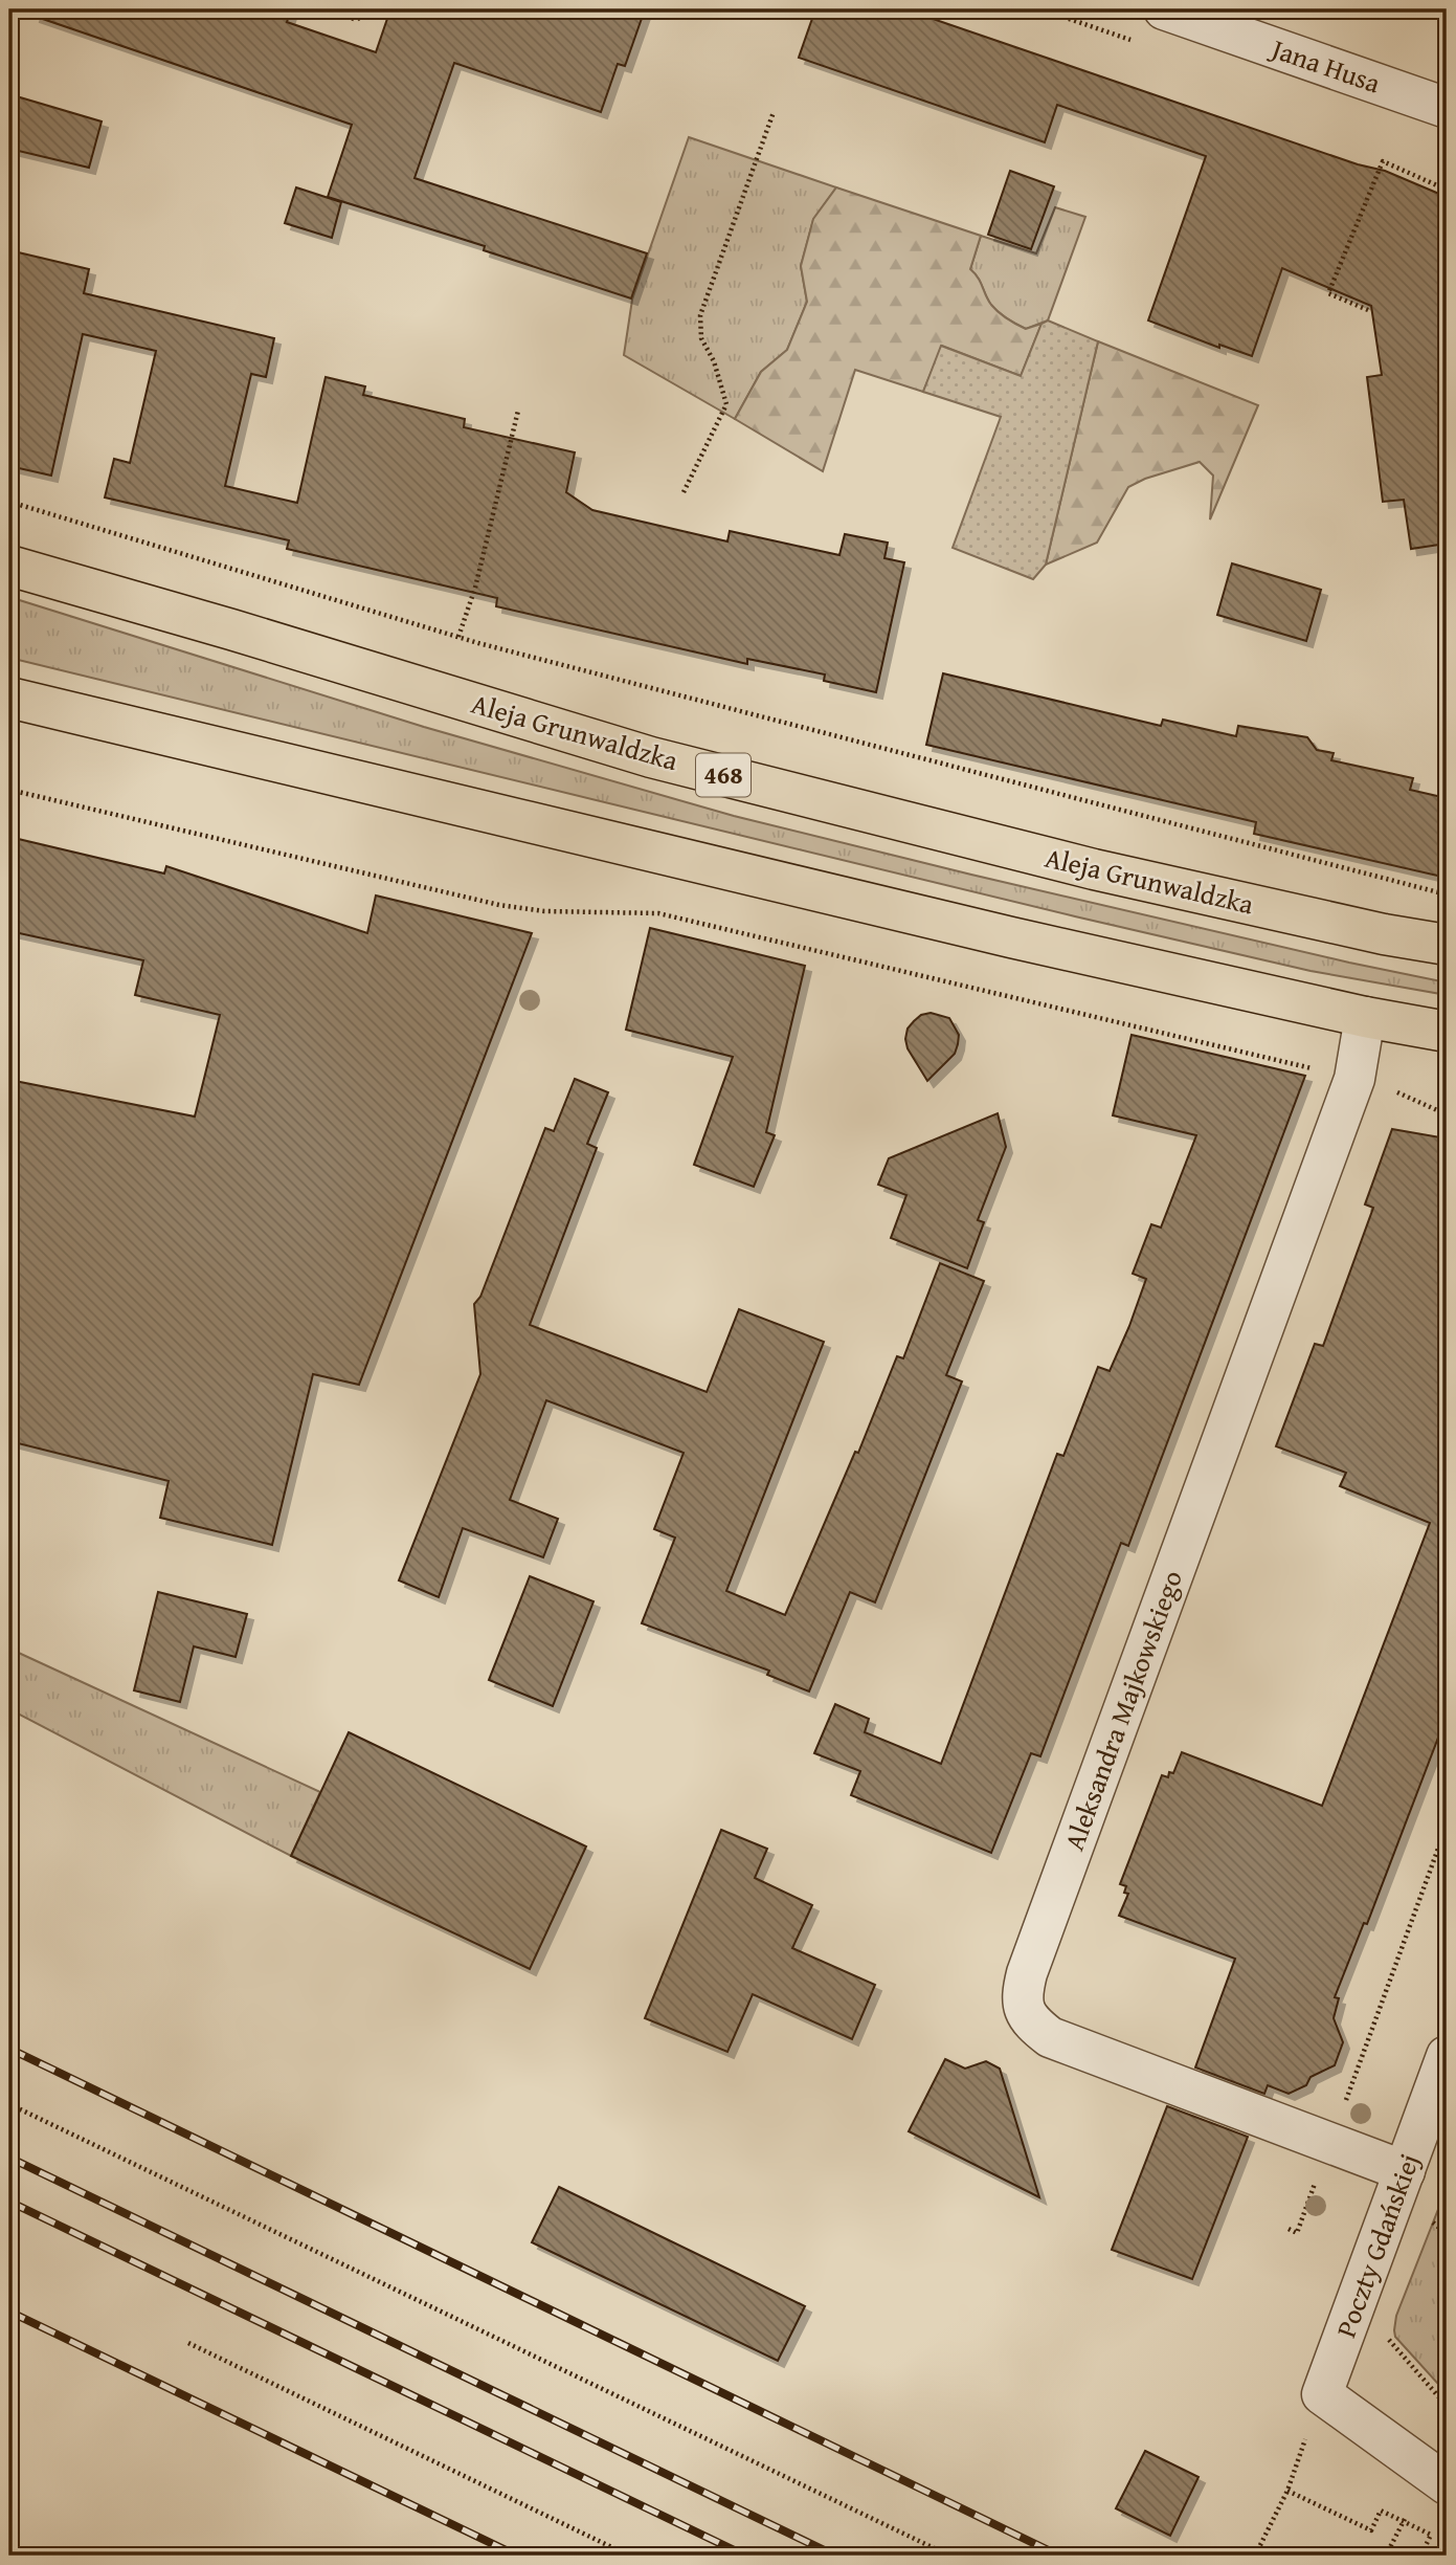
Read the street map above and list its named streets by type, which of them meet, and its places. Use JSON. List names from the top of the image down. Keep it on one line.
{"streets":{"main road":["Aleja Grunwaldzka","468"],"street":["Jana Husa","Aleksandra Majkowskiego","Poczty Gdańskiej"]},"crossings":[["Aleksandra Majkowskiego","Poczty Gdańskiej"]]}
